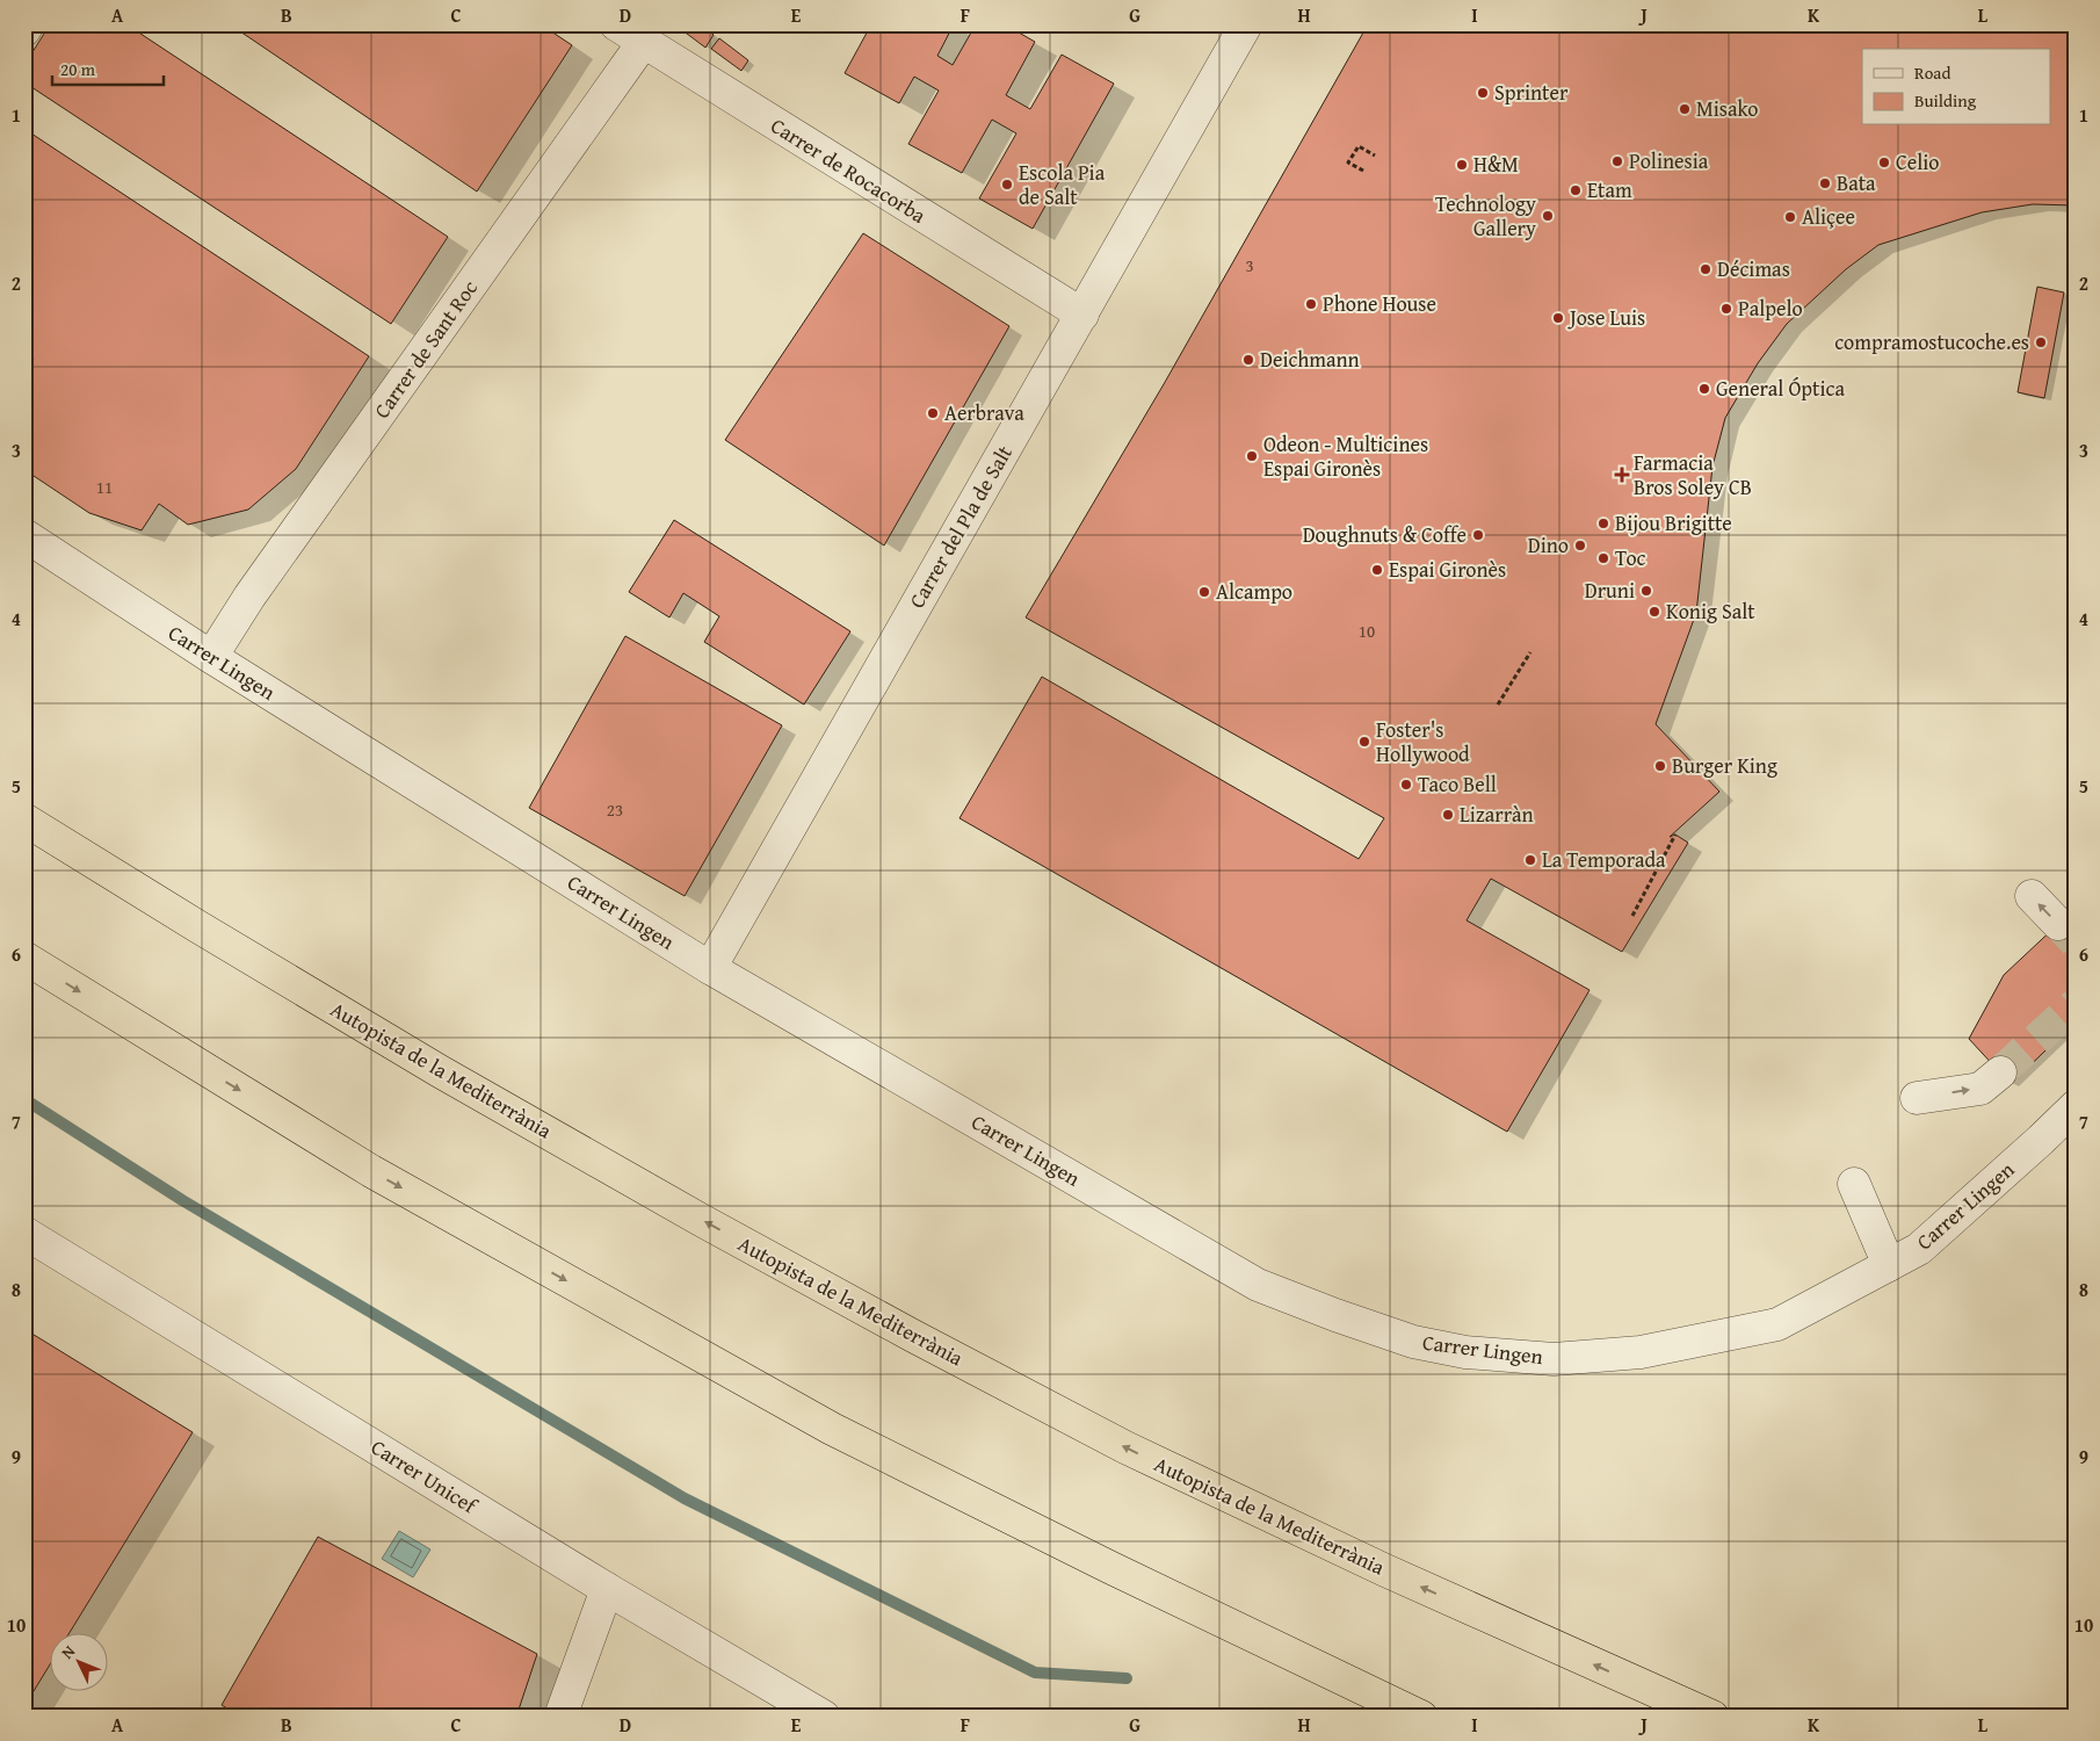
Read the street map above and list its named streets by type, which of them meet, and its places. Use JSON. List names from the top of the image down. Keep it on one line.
{"streets":{"highway":["Autopista de la Mediterrània"],"street":["Carrer de Rocacorba","Carrer de Sant Roc","Carrer del Pla de Salt","Carrer Lingen","Carrer Unicef"]},"crossings":[["Carrer de Rocacorba","Carrer de Sant Roc"],["Carrer de Rocacorba","Carrer del Pla de Salt"],["Carrer de Sant Roc","Carrer Lingen"],["Carrer del Pla de Salt","Carrer Lingen"]],"places":{"other":["Sprinter","Misako","Polinesia","Celio","H&M","Bata","Escola Pia de Salt","Etam","Technology Gallery","Aliçee","Décimas","Phone House","Palpelo","Jose Luis","compramostucoche.es","Deichmann","General Óptica","Aerbrava","Odeon - Multicines Espai Gironès","Bijou Brigitte","Doughnuts & Coffe","Dino","Toc","Espai Gironès","Druni","Alcampo","Konig Salt","Foster's Hollywood","Burger King","Taco Bell","Lizarràn","La Temporada"],"health":["Farmacia Bros Soley CB"]},"house_numbers":["3","11","10","23"],"legend":["Road","Building"],"scale_bar":"20 m","north":"top left","grid":{"columns":["A","B","C","D","E","F","G","H","I","J","K","L"],"rows":["1","2","3","4","5","6","7","8","9","10"]}}
